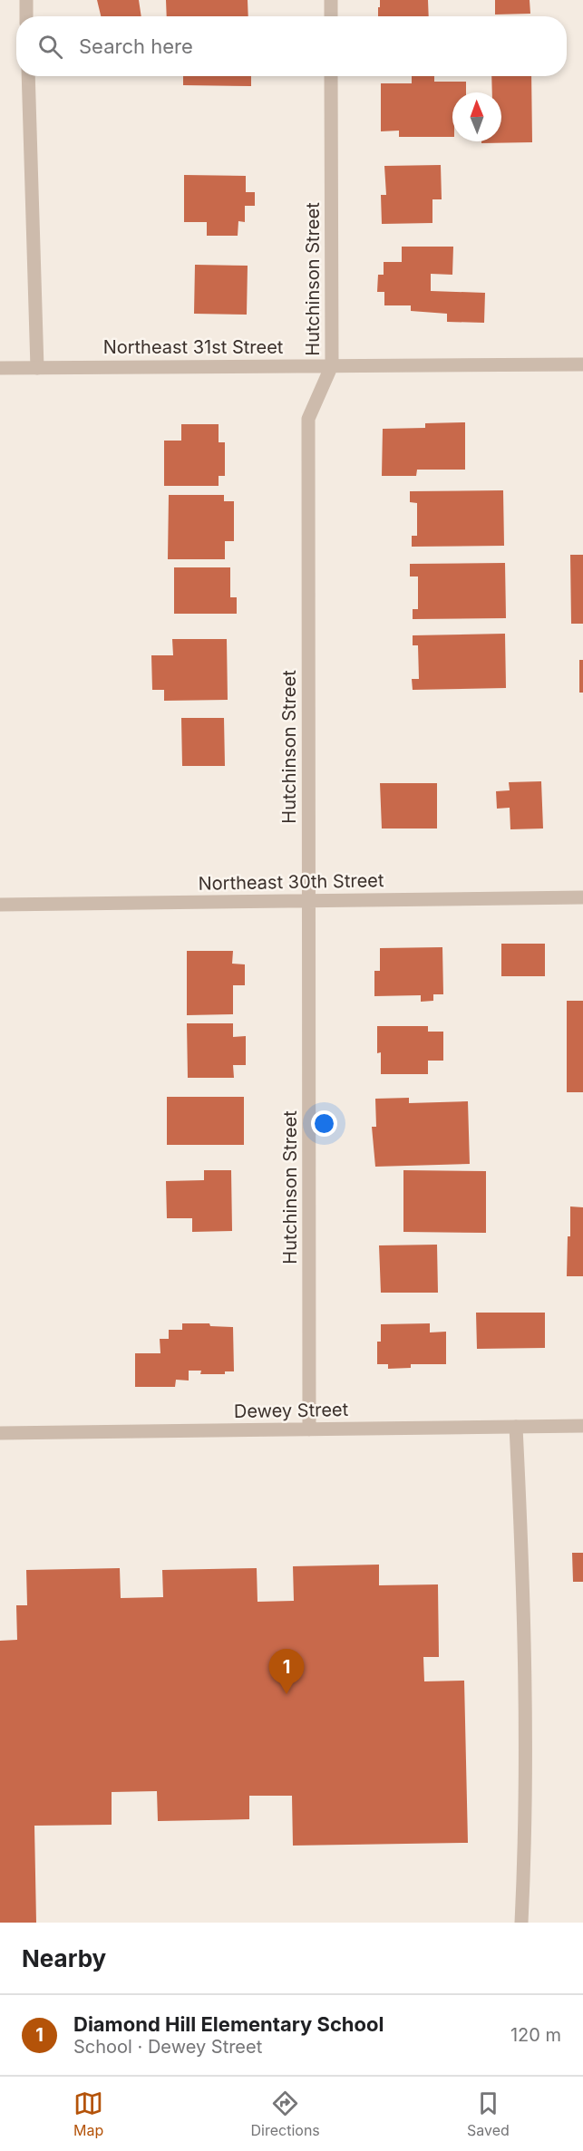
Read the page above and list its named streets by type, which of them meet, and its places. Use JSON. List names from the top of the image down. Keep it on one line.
{"streets":{"street":["Hutchinson Street","Northeast 31st Street","Northeast 30th Street","Dewey Street"]},"crossings":[["Hutchinson Street","Northeast 31st Street"],["Hutchinson Street","Northeast 30th Street"],["Hutchinson Street","Dewey Street"]],"north":"top","page":{"search":"Search here","pins":"1","heading":"Nearby","list":[{"mark":"1","name":"Diamond Hill Elementary School","note":"School · Dewey Street","value":"120 m"}],"nav":["Map","Directions","Saved"]}}
